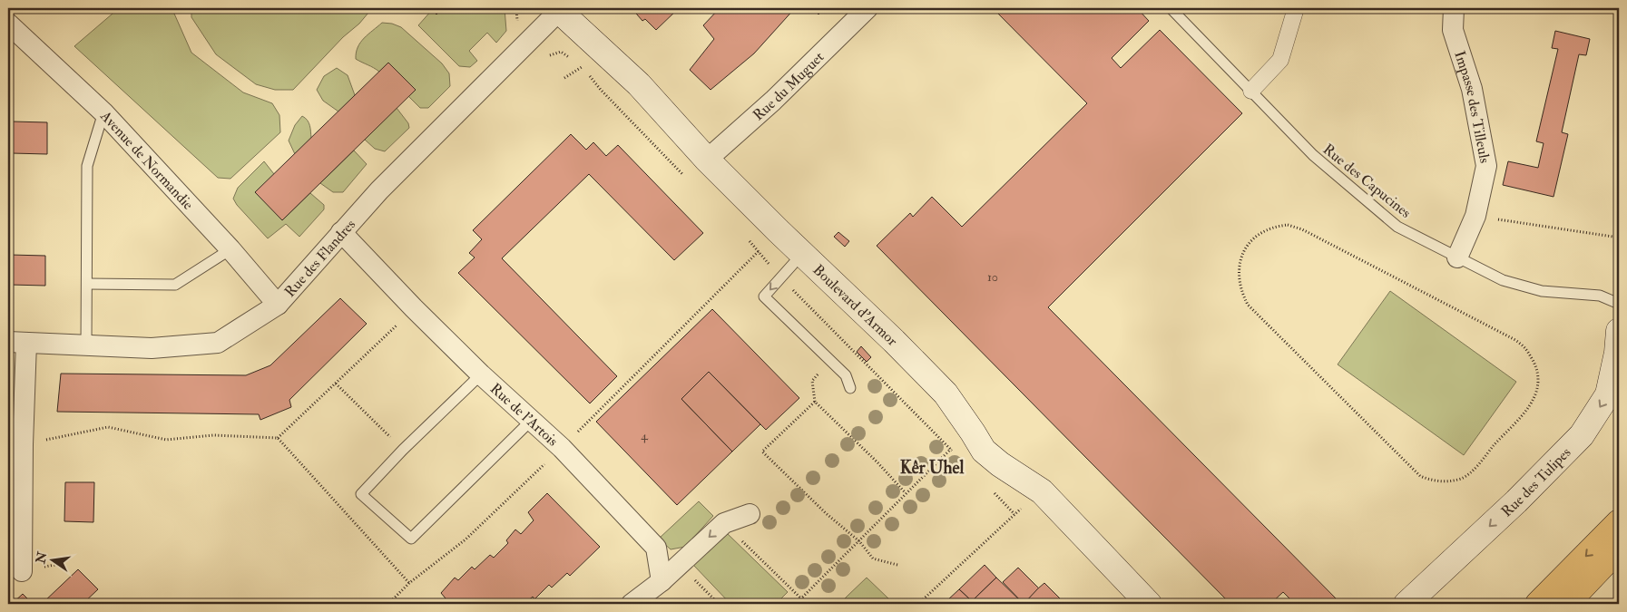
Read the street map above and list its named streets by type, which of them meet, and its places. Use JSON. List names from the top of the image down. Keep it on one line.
{"streets":{"main road":["Boulevard d'Armor","Rue des Tulipes"],"street":["Rue du Muguet","Impasse des Tilleuls","Avenue de Normandie","Rue des Flandres","Rue de l'Artois"],"lane":["Rue des Capucines"]},"crossings":[["Rue du Muguet","Boulevard d'Armor"],["Impasse des Tilleuls","Rue des Capucines"],["Avenue de Normandie","Rue des Flandres"],["Rue des Flandres","Boulevard d'Armor"],["Rue des Flandres","Rue de l'Artois"]],"districts":["Kêr Uhel"],"house_numbers":["10","4"],"north":"left"}
